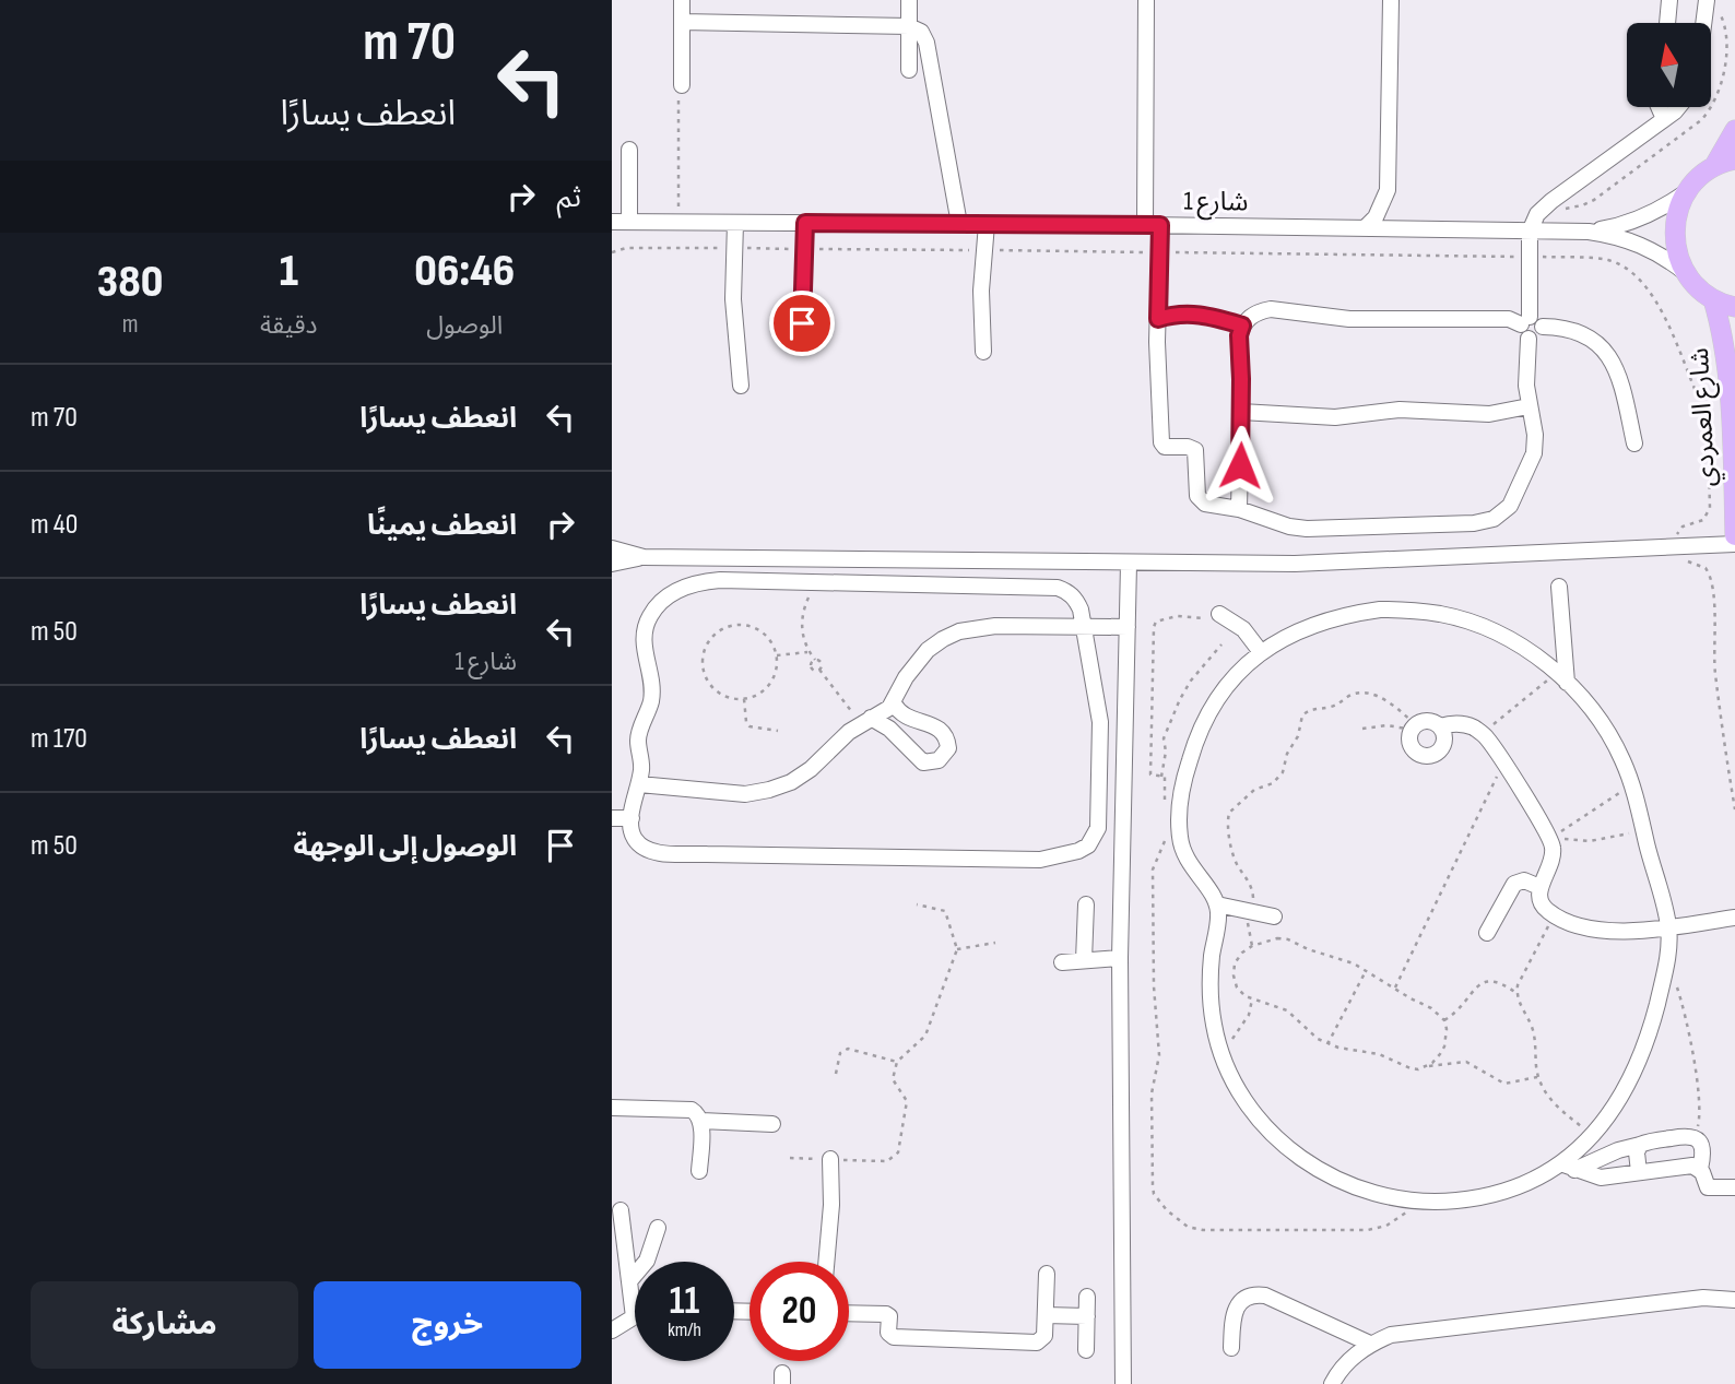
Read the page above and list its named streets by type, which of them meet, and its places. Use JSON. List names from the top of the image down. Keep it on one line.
{"streets":{"main road":["شارع العمردي"],"street":["شارع 1"]},"north":"top","page":{"turn":["70 m","انعطف يسارًا"],"then":"ثم","eta":["06:46","الوصول","1","دقيقة","380","m"],"list":[{"name":"انعطف يسارًا","value":"70 m"},{"name":"انعطف يمينًا","value":"40 m"},{"name":"انعطف يسارًا","note":"شارع 1","value":"50 m"},{"name":"انعطف يسارًا","value":"170 m"},{"name":"الوصول إلى الوجهة","value":"50 m"}],"speed":"11 km/h","limit":"20","buttons":["خروج","مشاركة"]}}
